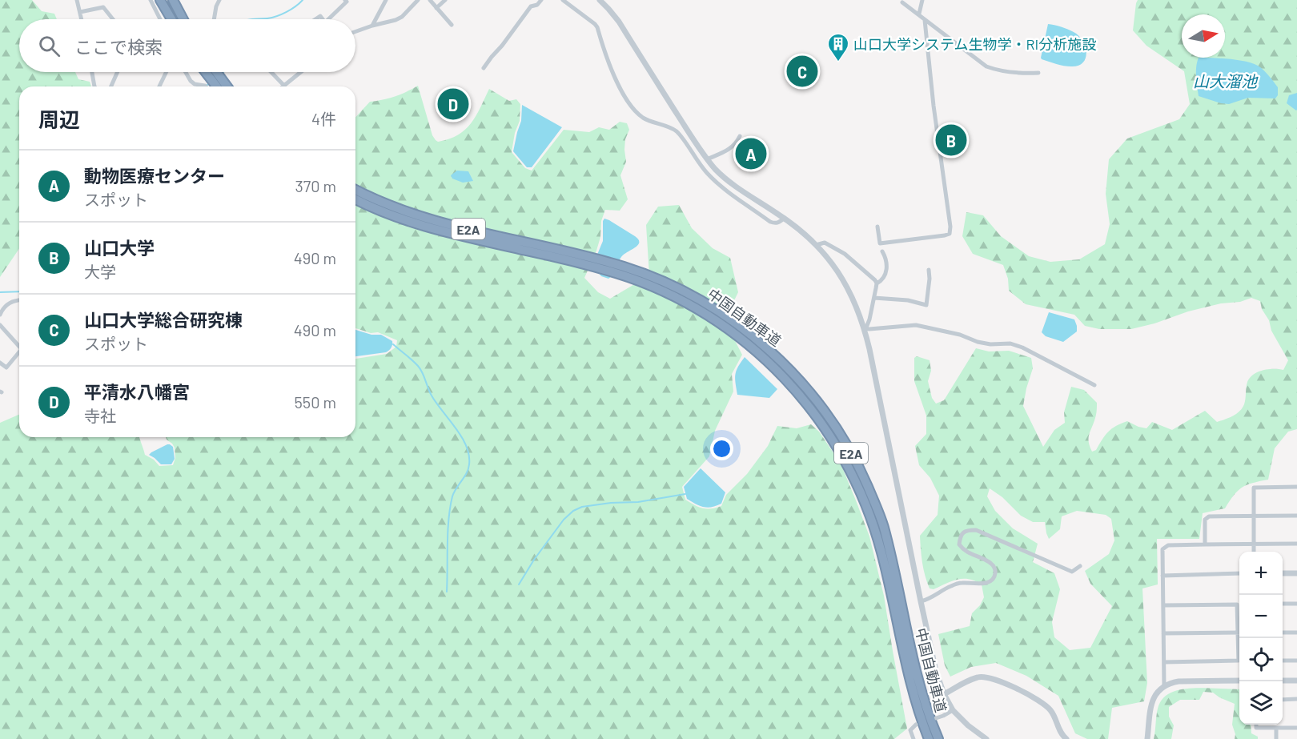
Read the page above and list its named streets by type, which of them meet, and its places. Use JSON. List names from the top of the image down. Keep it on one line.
{"streets":{"highway":["E2A","中国自動車道"]},"water":["山大溜池"],"places":{"building":["山口大学システム生物学・RI分析施設"]},"north":"right","page":{"search":"ここで検索","pins":["C","D","B","A"],"heading":["周辺","4件"],"list":[{"mark":"A","name":"動物医療センター","note":"スポット","value":"370 m"},{"mark":"B","name":"山口大学","note":"大学","value":"490 m"},{"mark":"C","name":"山口大学総合研究棟","note":"スポット","value":"490 m"},{"mark":"D","name":"平清水八幡宮","note":"寺社","value":"550 m"}],"map_buttons":["+","−"]}}
